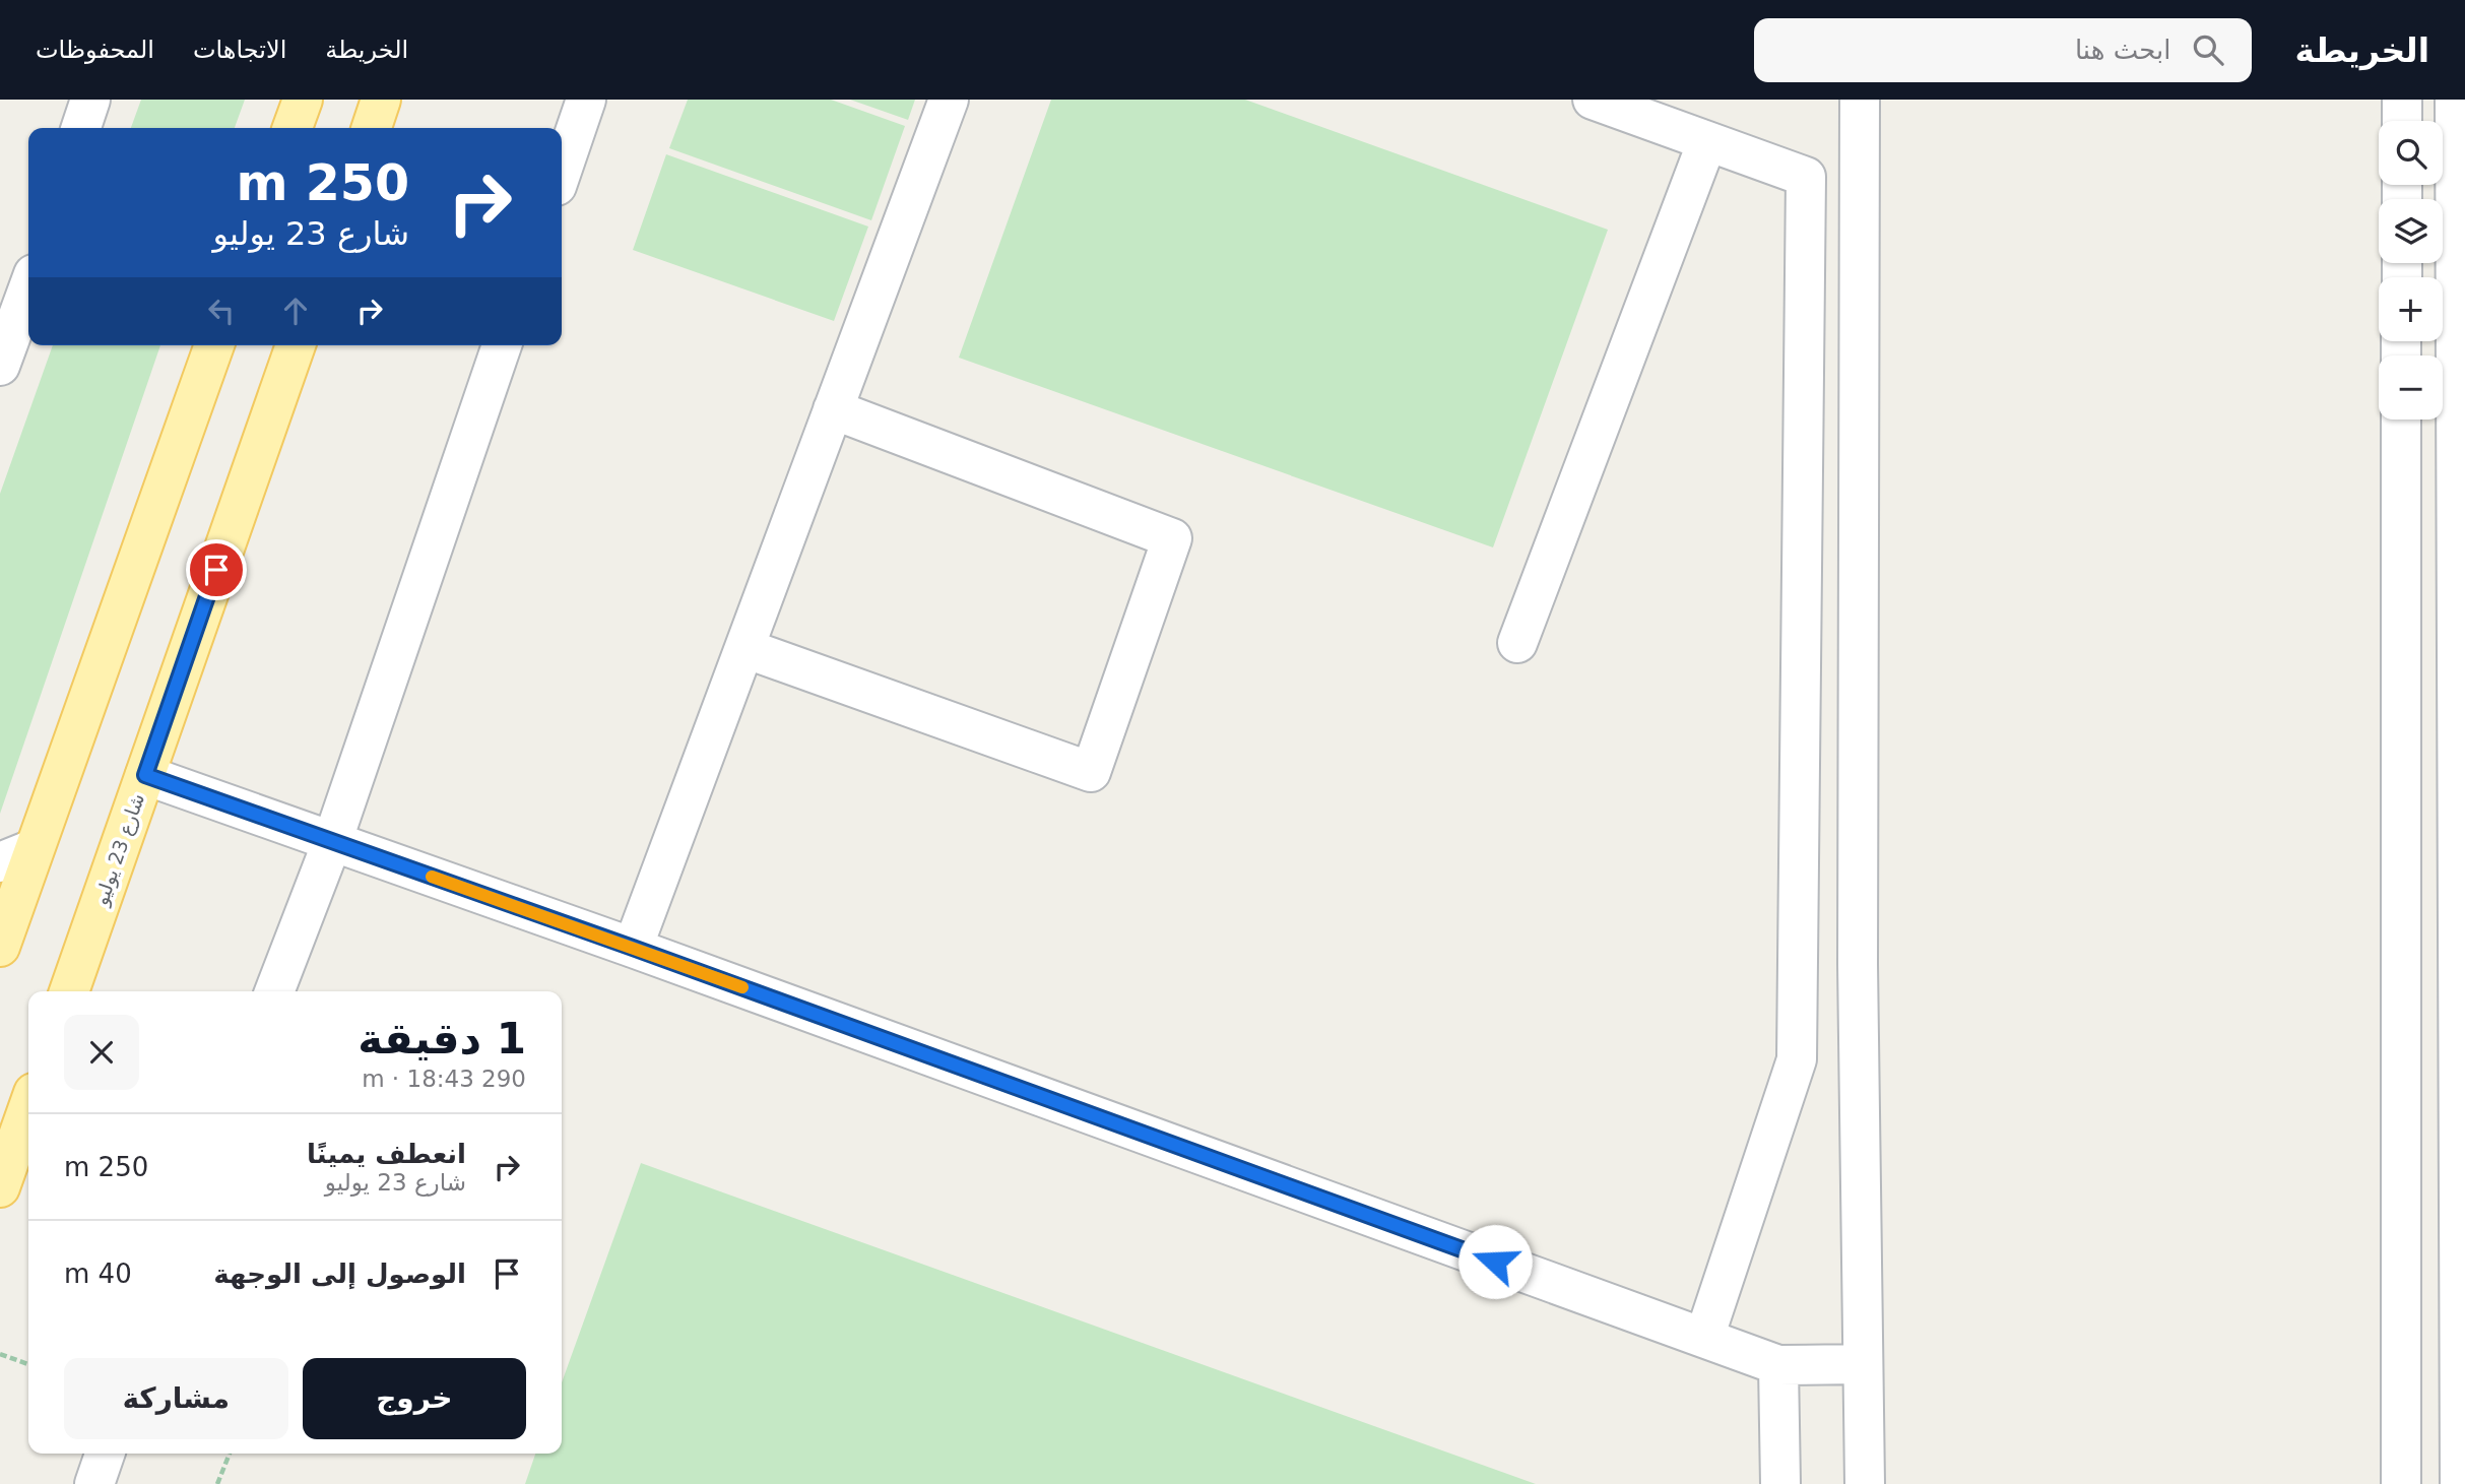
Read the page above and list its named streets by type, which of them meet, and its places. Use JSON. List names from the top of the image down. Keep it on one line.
{"streets":{"main road":["شارع 23 يوليو"]},"page":{"header":"الخريطة","search":"ابحث هنا","nav":["الخريطة","الاتجاهات","المحفوظات"],"map_buttons":["+","−"],"turn":["250 m","شارع 23 يوليو"],"heading":["1 دقيقة","290 m · 18:43"],"list":[{"name":"انعطف يمينًا","note":"شارع 23 يوليو","value":"250 m"},{"name":"الوصول إلى الوجهة","value":"40 m"}],"buttons":["خروج","مشاركة"]}}
